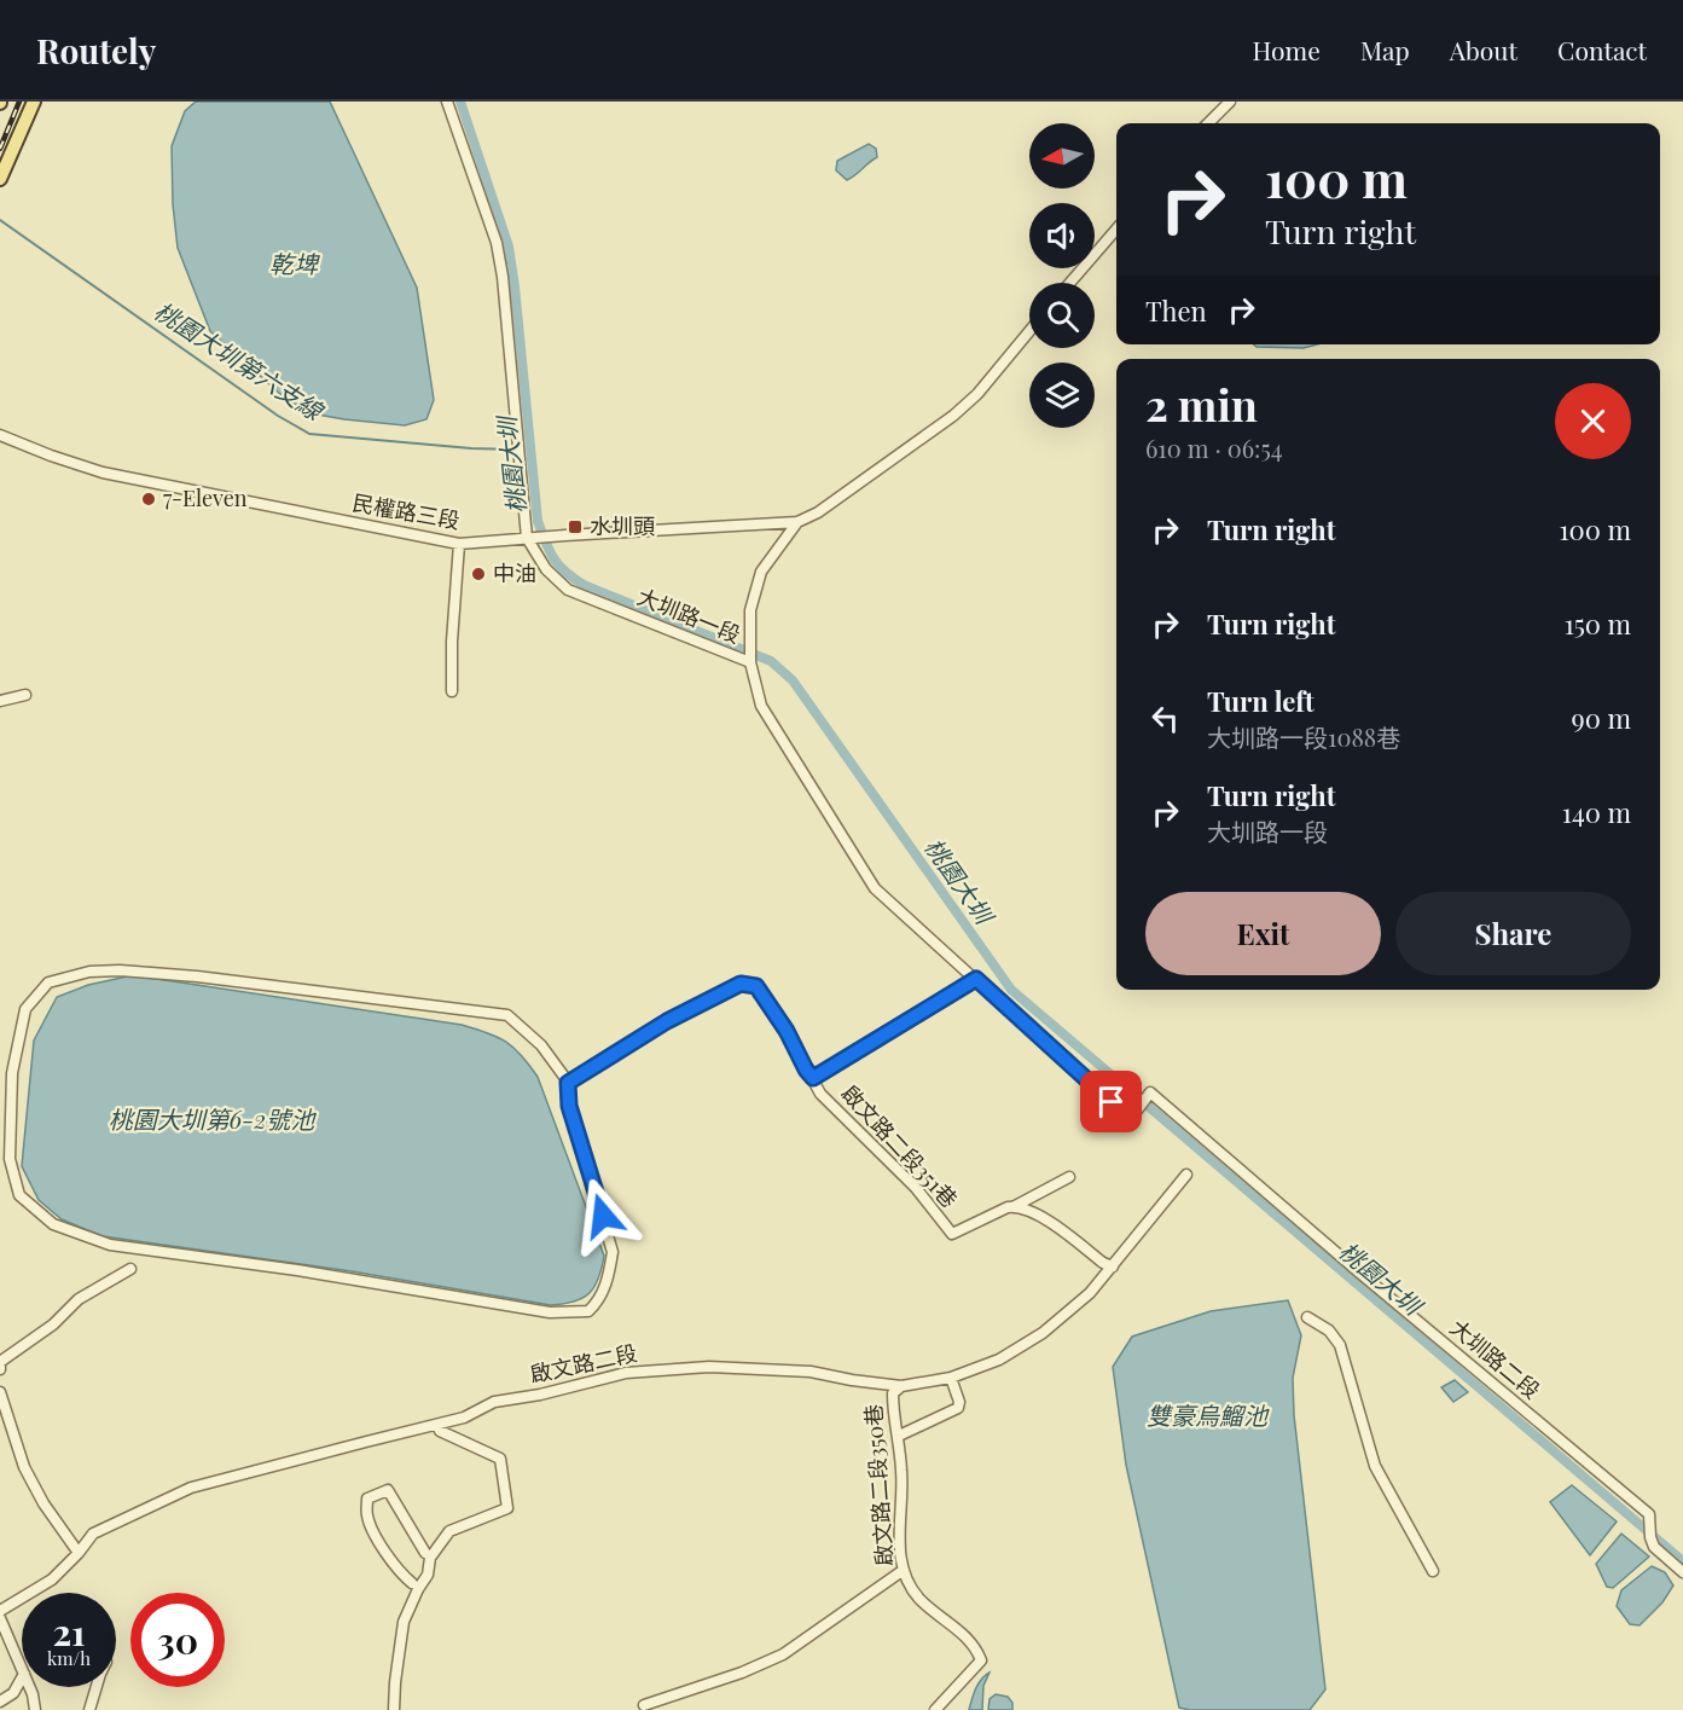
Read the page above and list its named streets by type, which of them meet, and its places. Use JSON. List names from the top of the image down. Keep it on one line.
{"streets":{"street":["民權路三段","大圳路一段","啟文路二段351巷","大圳路二段","啟文路二段","啟文路二段350巷"]},"crossings":[["民權路三段","大圳路一段"],["大圳路一段","大圳路二段"],["啟文路二段","啟文路二段350巷"]],"water":["乾埤","桃園大圳第六支線","桃園大圳","桃園大圳第6-2號池","雙豪烏鰡池"],"places":{"other":["7-Eleven","中油"],"transit":["水圳頭"]},"north":"left","page":{"header":"Routely","nav":["Home","Map","About","Contact"],"turn":["100 m","Turn right"],"then":"Then","heading":["2 min","610 m · 06:54"],"list":[{"name":"Turn right","value":"100 m"},{"name":"Turn right","value":"150 m"},{"name":"Turn left","note":"大圳路一段1088巷","value":"90 m"},{"name":"Turn right","note":"大圳路一段","value":"140 m"}],"buttons":["Exit","Share"],"speed":"21 km/h","limit":"30"}}
